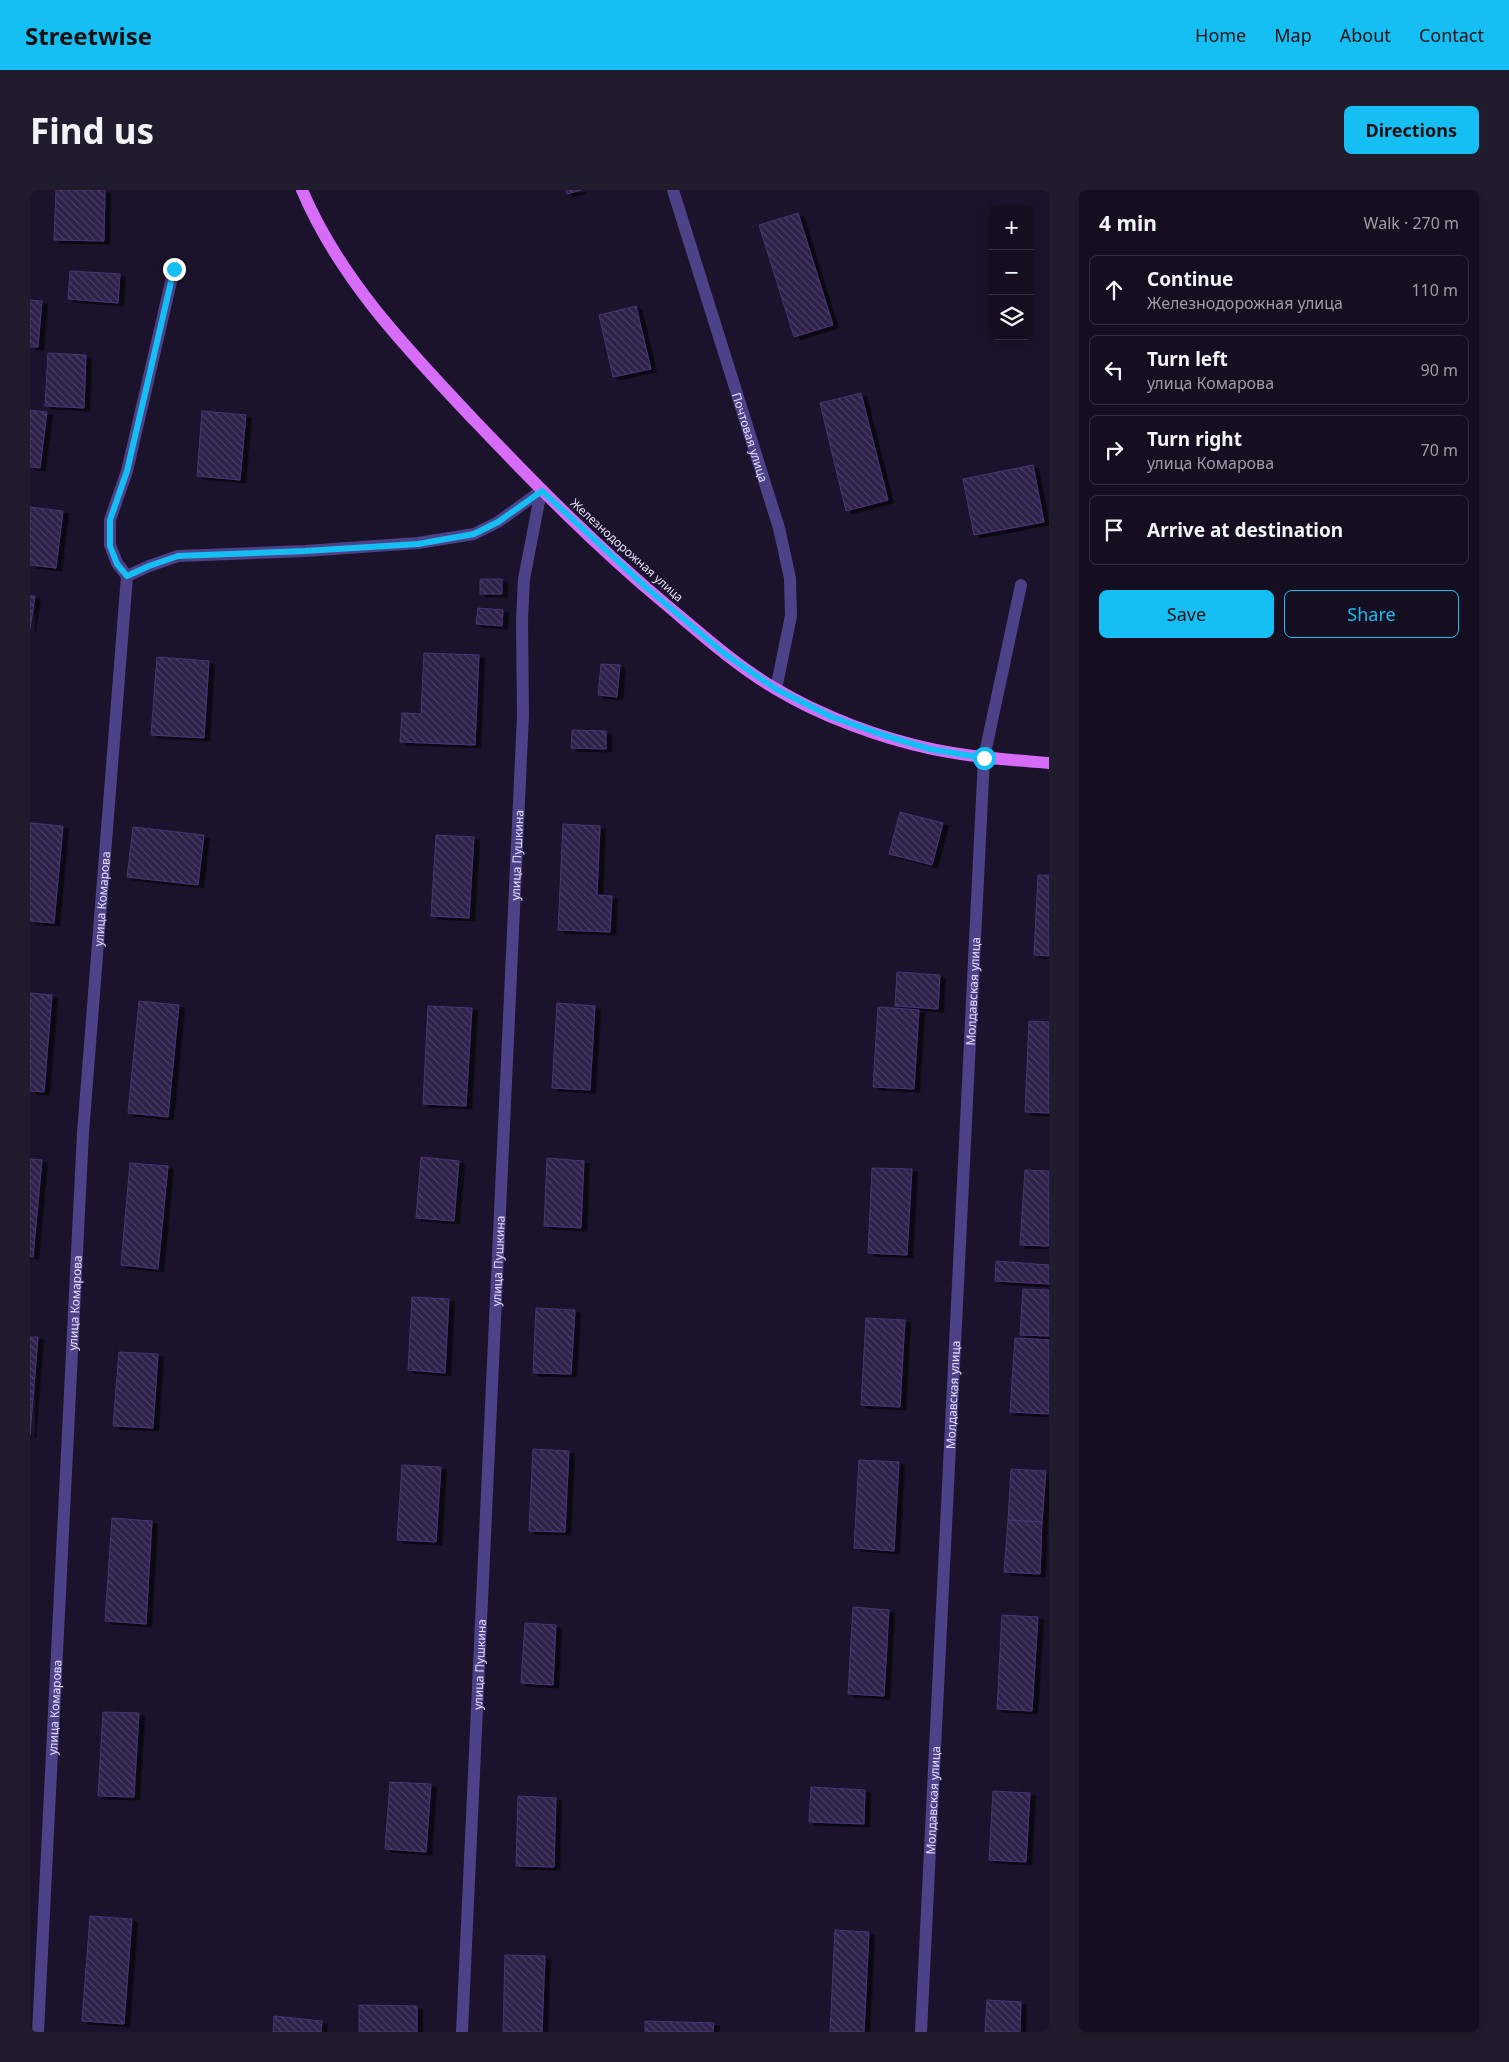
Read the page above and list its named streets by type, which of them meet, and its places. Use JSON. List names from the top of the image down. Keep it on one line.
{"streets":{"main road":["Железнодорожная улица"],"street":["Почтовая улица","улица Пушкина","улица Комарова","Молдавская улица"]},"crossings":[["Почтовая улица","Железнодорожная улица"],["Железнодорожная улица","улица Пушкина"],["Железнодорожная улица","Молдавская улица"]],"page":{"header":"Streetwise","nav":["Home","Map","About","Contact"],"buttons":["Directions",["Save","Share"]],"title":"Find us","heading":["4 min","Walk · 270 m"],"map_buttons":["+","−"],"list":[["Continue","Железнодорожная улица","110 m"],["Turn left","улица Комарова","90 m"],["Turn right","улица Комарова","70 m"],"Arrive at destination"]}}
